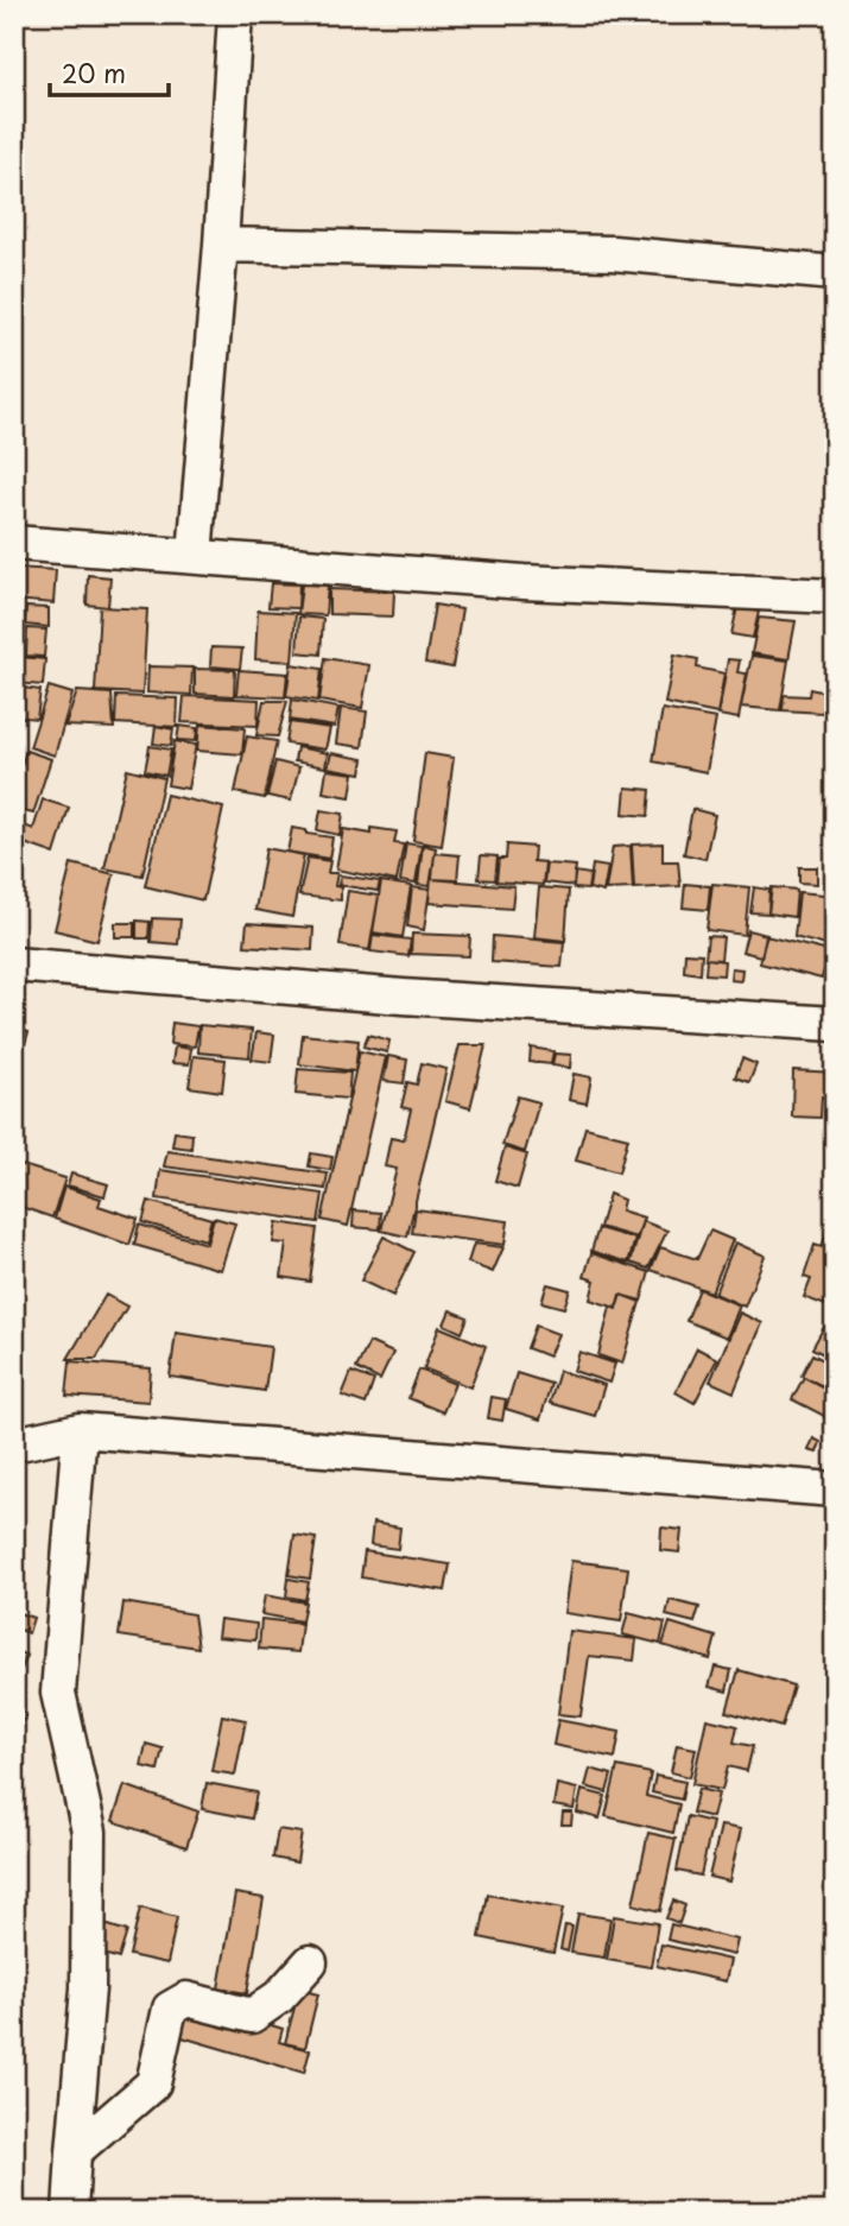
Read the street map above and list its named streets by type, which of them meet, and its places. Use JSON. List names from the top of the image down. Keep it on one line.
{"scale_bar":"20 m"}
